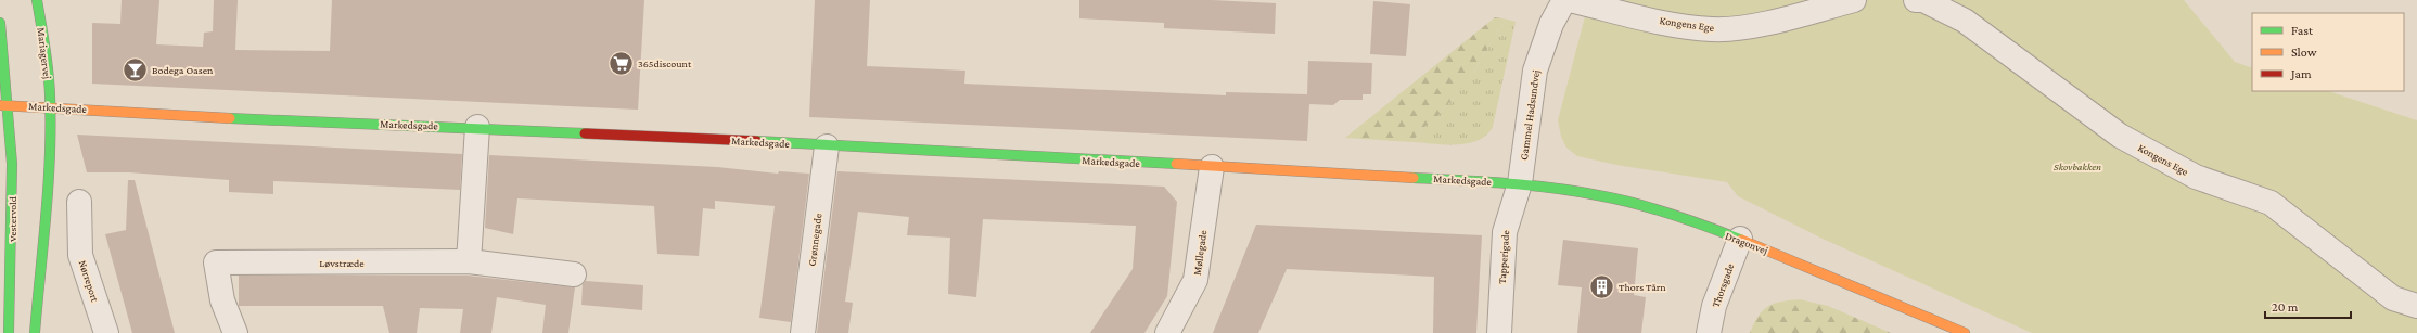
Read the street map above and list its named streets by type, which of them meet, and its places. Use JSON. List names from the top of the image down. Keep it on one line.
{"streets":{"main road":["Mariagervej","Markedsgade","Vestervold","Dragonvej"],"street":["Kongens Ege","Gammel Hadsundvej","Grønnegade","Møllegade","Tapperigade","Løvstræde","Nørreport","Thorsgade"]},"crossings":[["Mariagervej","Markedsgade"],["Markedsgade","Gammel Hadsundvej"],["Markedsgade","Vestervold"],["Markedsgade","Grønnegade"],["Markedsgade","Dragonvej"],["Markedsgade","Møllegade"],["Markedsgade","Tapperigade"],["Gammel Hadsundvej","Dragonvej"],["Gammel Hadsundvej","Tapperigade"],["Dragonvej","Tapperigade"],["Dragonvej","Thorsgade"]],"parks":["Skovbakken"],"places":{"supermarket":["365discount"],"bar":["Bodega Oasen"],"building":["Thors Tårn"]},"legend":["Fast","Slow","Jam"],"scale_bar":"20 m"}
